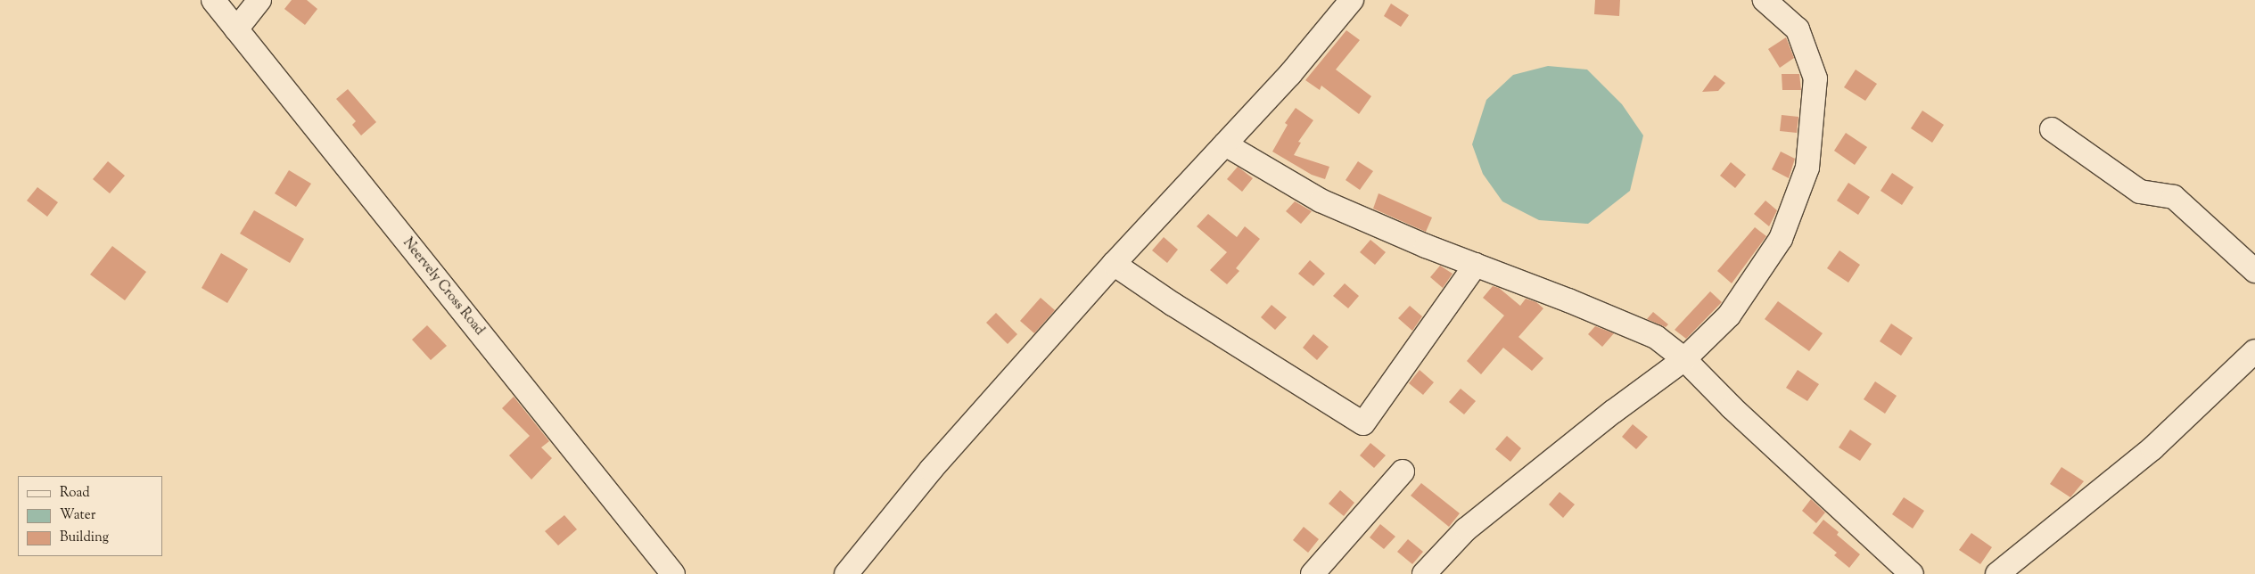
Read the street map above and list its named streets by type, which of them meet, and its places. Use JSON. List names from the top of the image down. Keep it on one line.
{"streets":{"street":["Neervely Cross Road"]},"legend":["Road","Water","Building"]}
